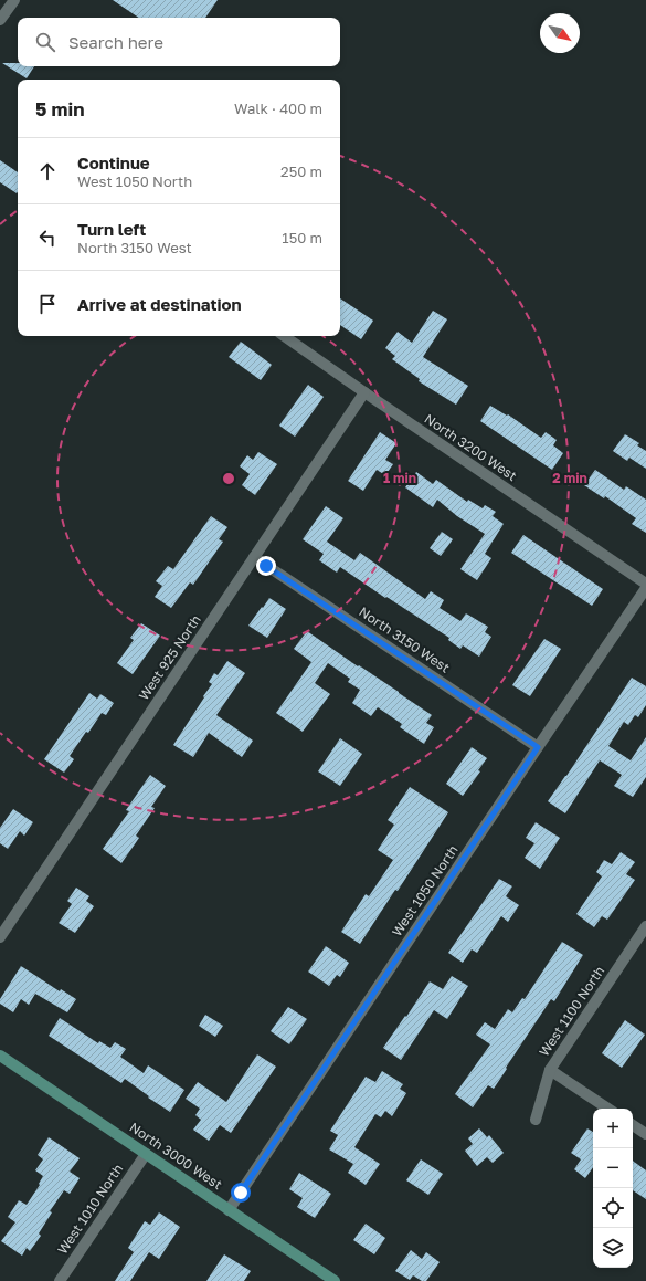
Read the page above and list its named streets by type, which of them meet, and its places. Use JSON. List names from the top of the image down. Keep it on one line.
{"streets":{"main road":["North 3000 West"],"street":["North 3200 West","North 3150 West","West 925 North","West 1050 North","West 1100 North","West 1010 North"]},"crossings":[["North 3200 West","West 925 North"],["North 3150 West","West 925 North"],["North 3150 West","West 1050 North"],["West 1050 North","North 3000 West"],["North 3000 West","West 1010 North"]],"north":"bottom right","page":{"search":"Search here","heading":["5 min","Walk · 400 m"],"list":[["Continue","West 1050 North","250 m"],["Turn left","North 3150 West","150 m"],"Arrive at destination"],"map_buttons":["+","−"]},"rings":["1 min","2 min"]}
